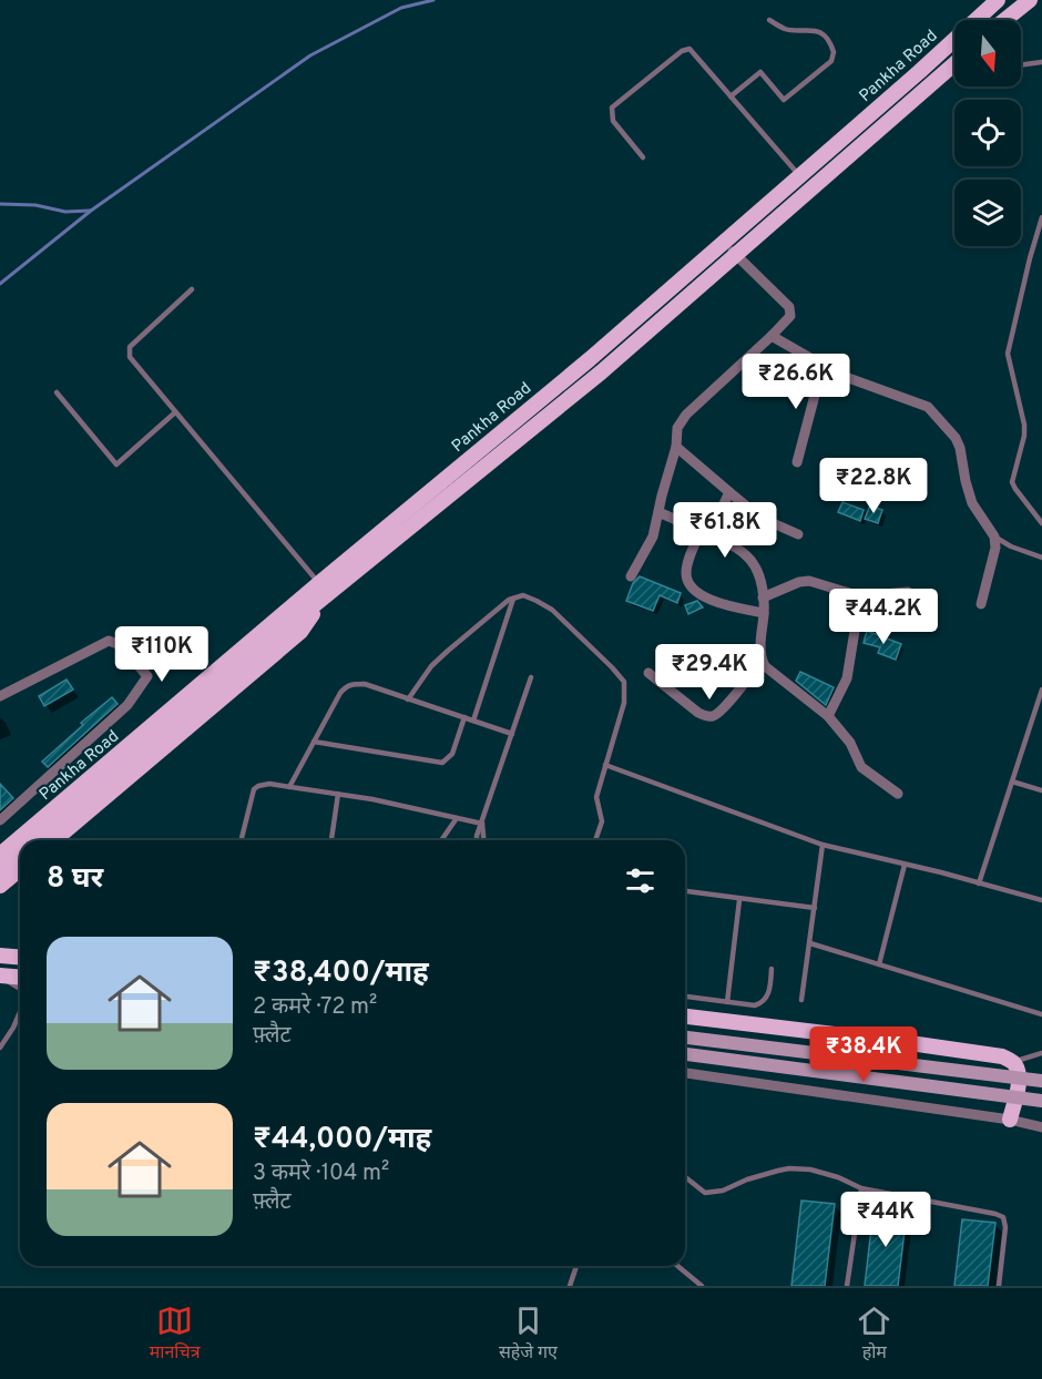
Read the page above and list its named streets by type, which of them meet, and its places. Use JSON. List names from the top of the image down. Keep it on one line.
{"streets":{"main road":["Pankha Road"]},"north":"bottom","page":{"price":["₹26.6K","₹22.8K","₹61.8K","₹44.2K","₹110K","₹29.4K","₹38.4K","₹44K"],"heading":"8 घर","list":[{"name":"₹38,400/माह","note":"2 कमरे · 72 m² · फ़्लैट"},{"name":"₹44,000/माह","note":"3 कमरे · 104 m² · फ़्लैट"}],"tabs":["मानचित्र","सहेजे गए","होम"]}}
